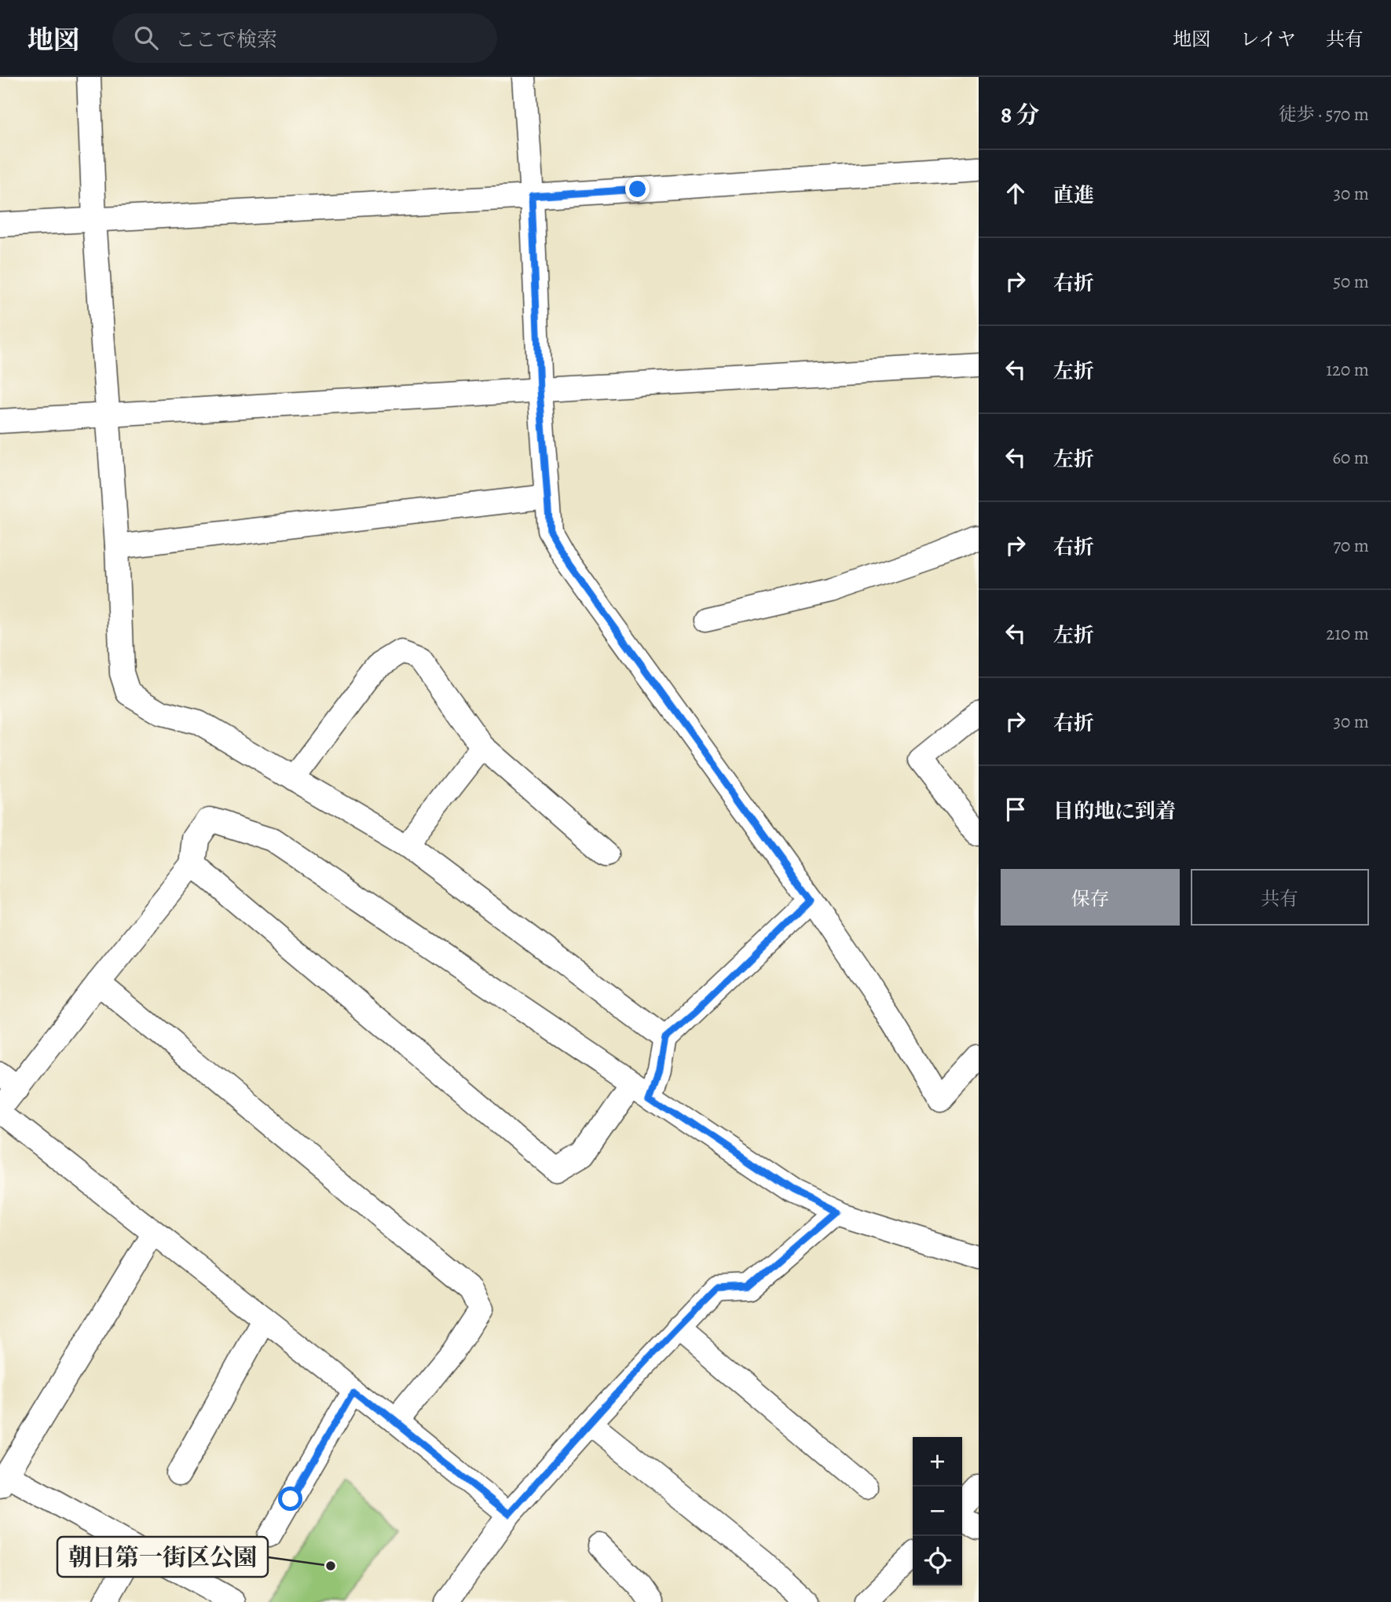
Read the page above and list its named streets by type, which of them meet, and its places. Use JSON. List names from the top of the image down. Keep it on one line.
{"places":["朝日第一街区公園"],"page":{"header":"地図","search":"ここで検索","nav":["地図","レイヤ","共有"],"heading":["8 分","徒歩 · 570 m"],"list":[["直進","30 m"],["右折","50 m"],["左折","120 m"],["左折","60 m"],["右折","70 m"],["左折","210 m"],["右折","30 m"],"目的地に到着"],"buttons":["保存","共有"],"map_buttons":["+","−"]}}
